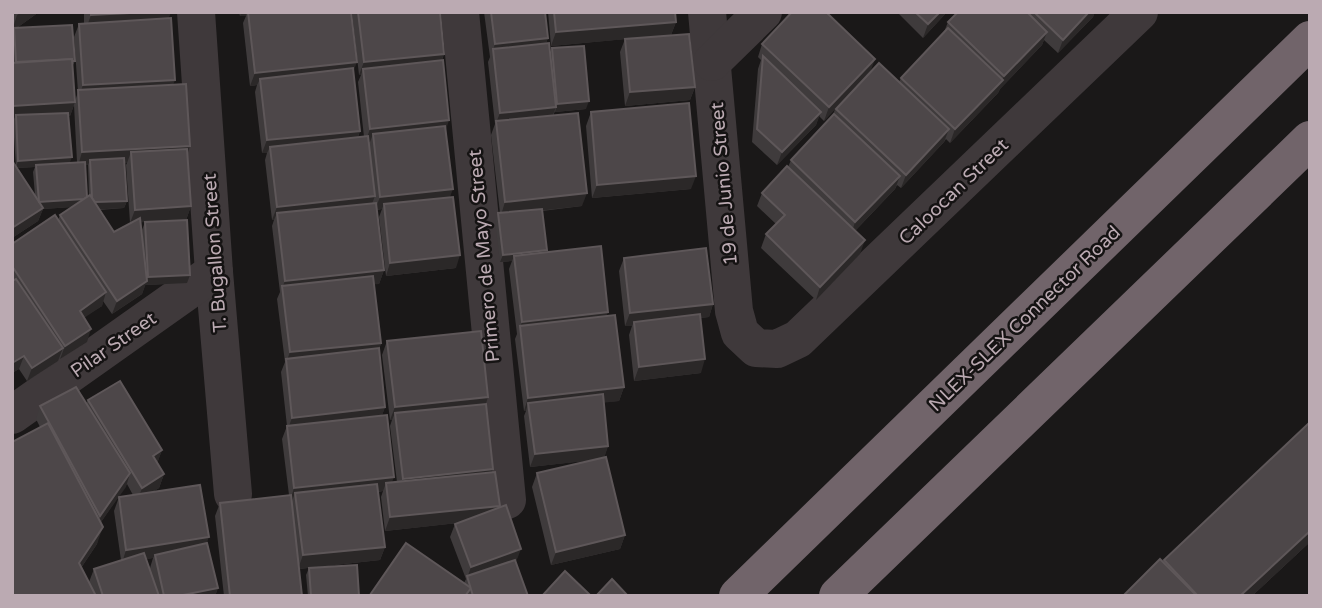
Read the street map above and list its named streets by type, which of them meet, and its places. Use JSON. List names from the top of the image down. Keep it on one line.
{"streets":{"highway":["NLEX-SLEX Connector Road"],"street":["19 de Junio Street","Caloocan Street","T. Bugallon Street","Primero de Mayo Street","Pilar Street"]},"crossings":[["19 de Junio Street","Caloocan Street"],["T. Bugallon Street","Pilar Street"]]}
